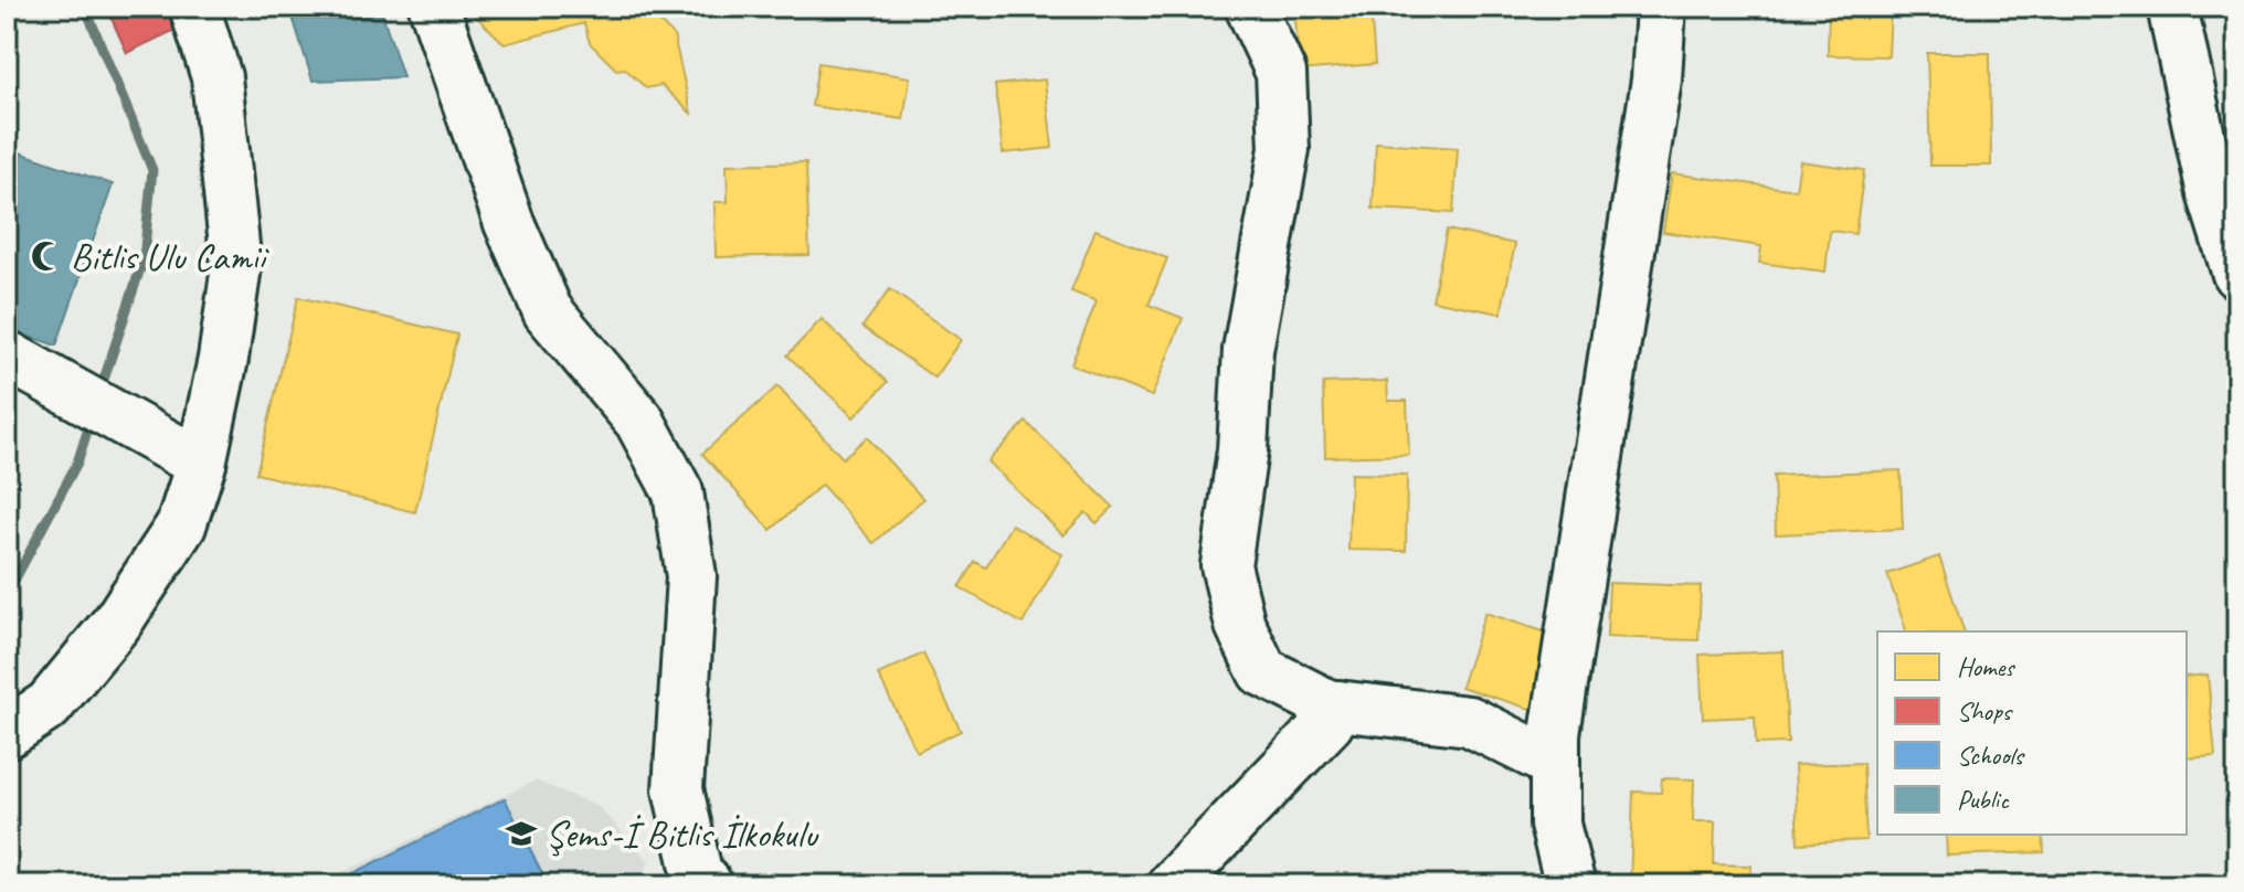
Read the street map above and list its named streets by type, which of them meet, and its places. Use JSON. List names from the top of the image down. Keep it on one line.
{"places":{"mosque":["Bitlis Ulu Camii"],"school or university":["Şems-İ Bitlis İlkokulu"]},"legend":["Homes","Shops","Schools","Public"]}
